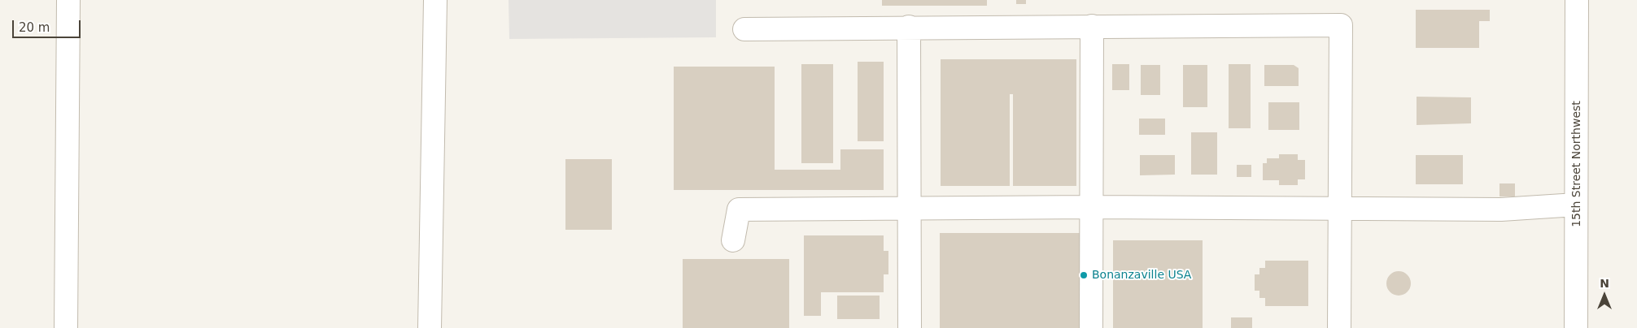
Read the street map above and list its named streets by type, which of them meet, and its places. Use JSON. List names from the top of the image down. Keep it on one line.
{"streets":{"street":["15th Street Northwest"]},"places":["Bonanzaville USA"],"scale_bar":"20 m","north":"top"}
